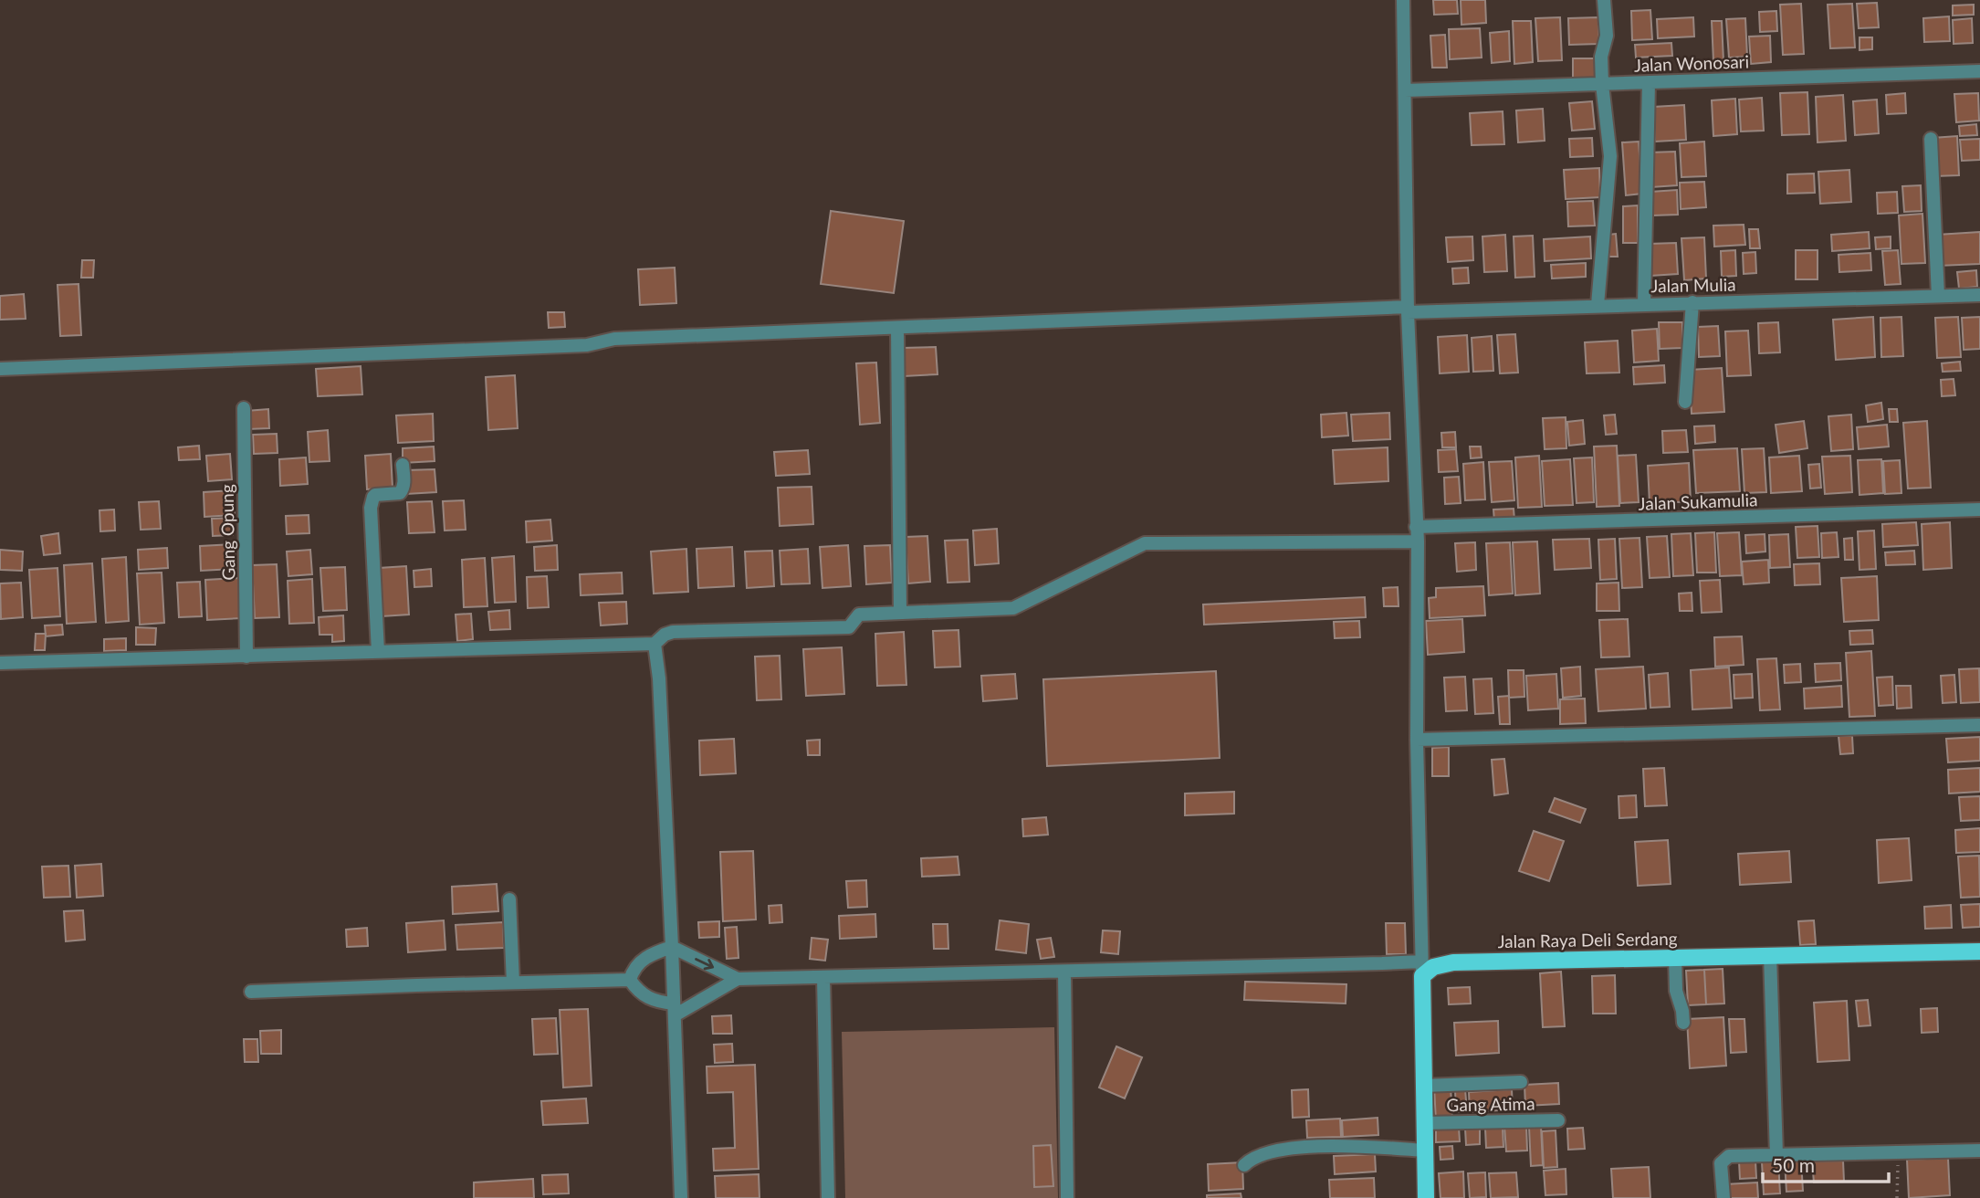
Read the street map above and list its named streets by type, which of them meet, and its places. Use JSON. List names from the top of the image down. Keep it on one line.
{"streets":{"main road":["Jalan Raya Deli Serdang"],"street":["Jalan Wonosari","Jalan Mulia","Jalan Sukamulia","Gang Opung","Gang Atima"]},"scale_bar":"50 m"}
